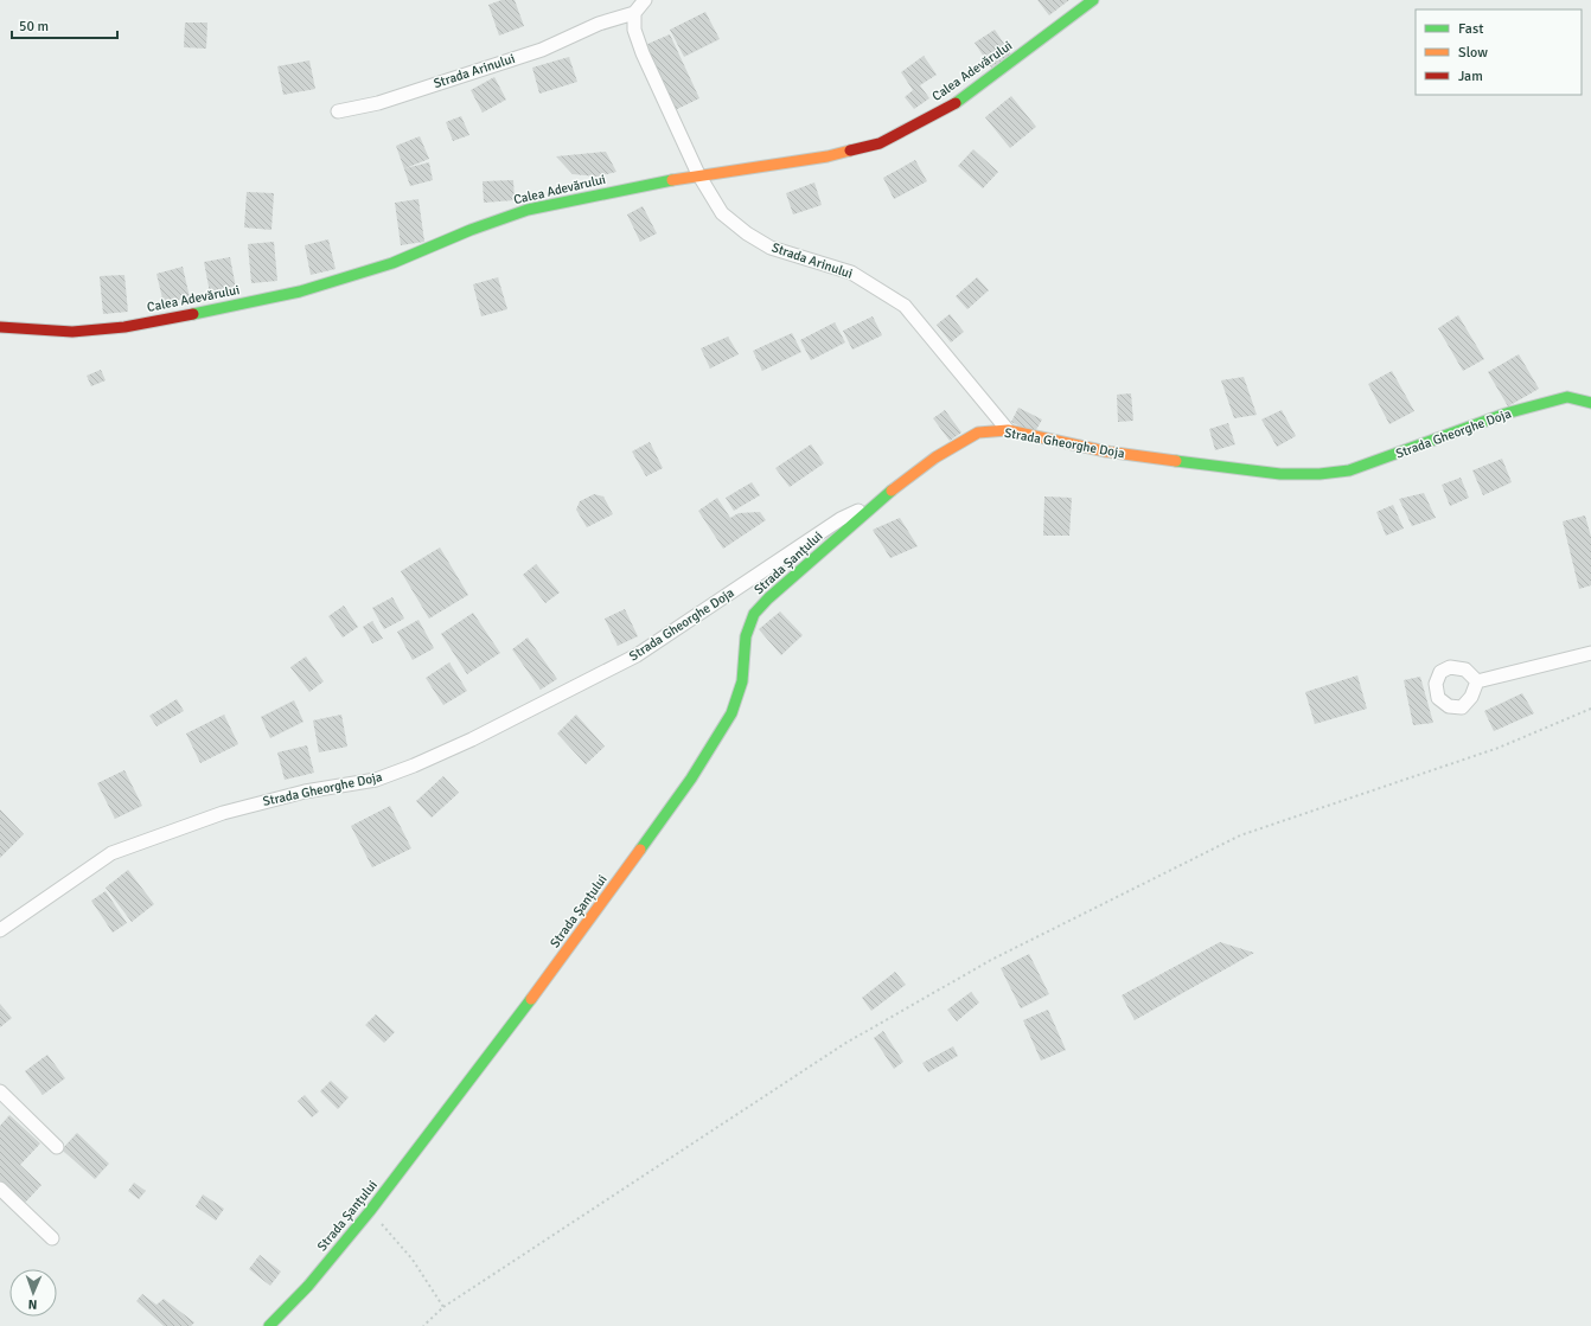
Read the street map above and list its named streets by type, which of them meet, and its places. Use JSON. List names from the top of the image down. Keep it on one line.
{"streets":{"main road":["Calea Adevărului","Strada Gheorghe Doja","Strada Șanțului"],"street":["Strada Arinului"]},"crossings":[["Strada Arinului","Calea Adevărului"],["Strada Arinului","Strada Gheorghe Doja"],["Strada Gheorghe Doja","Strada Șanțului"]],"legend":["Fast","Slow","Jam"],"scale_bar":"50 m","north":"bottom"}
